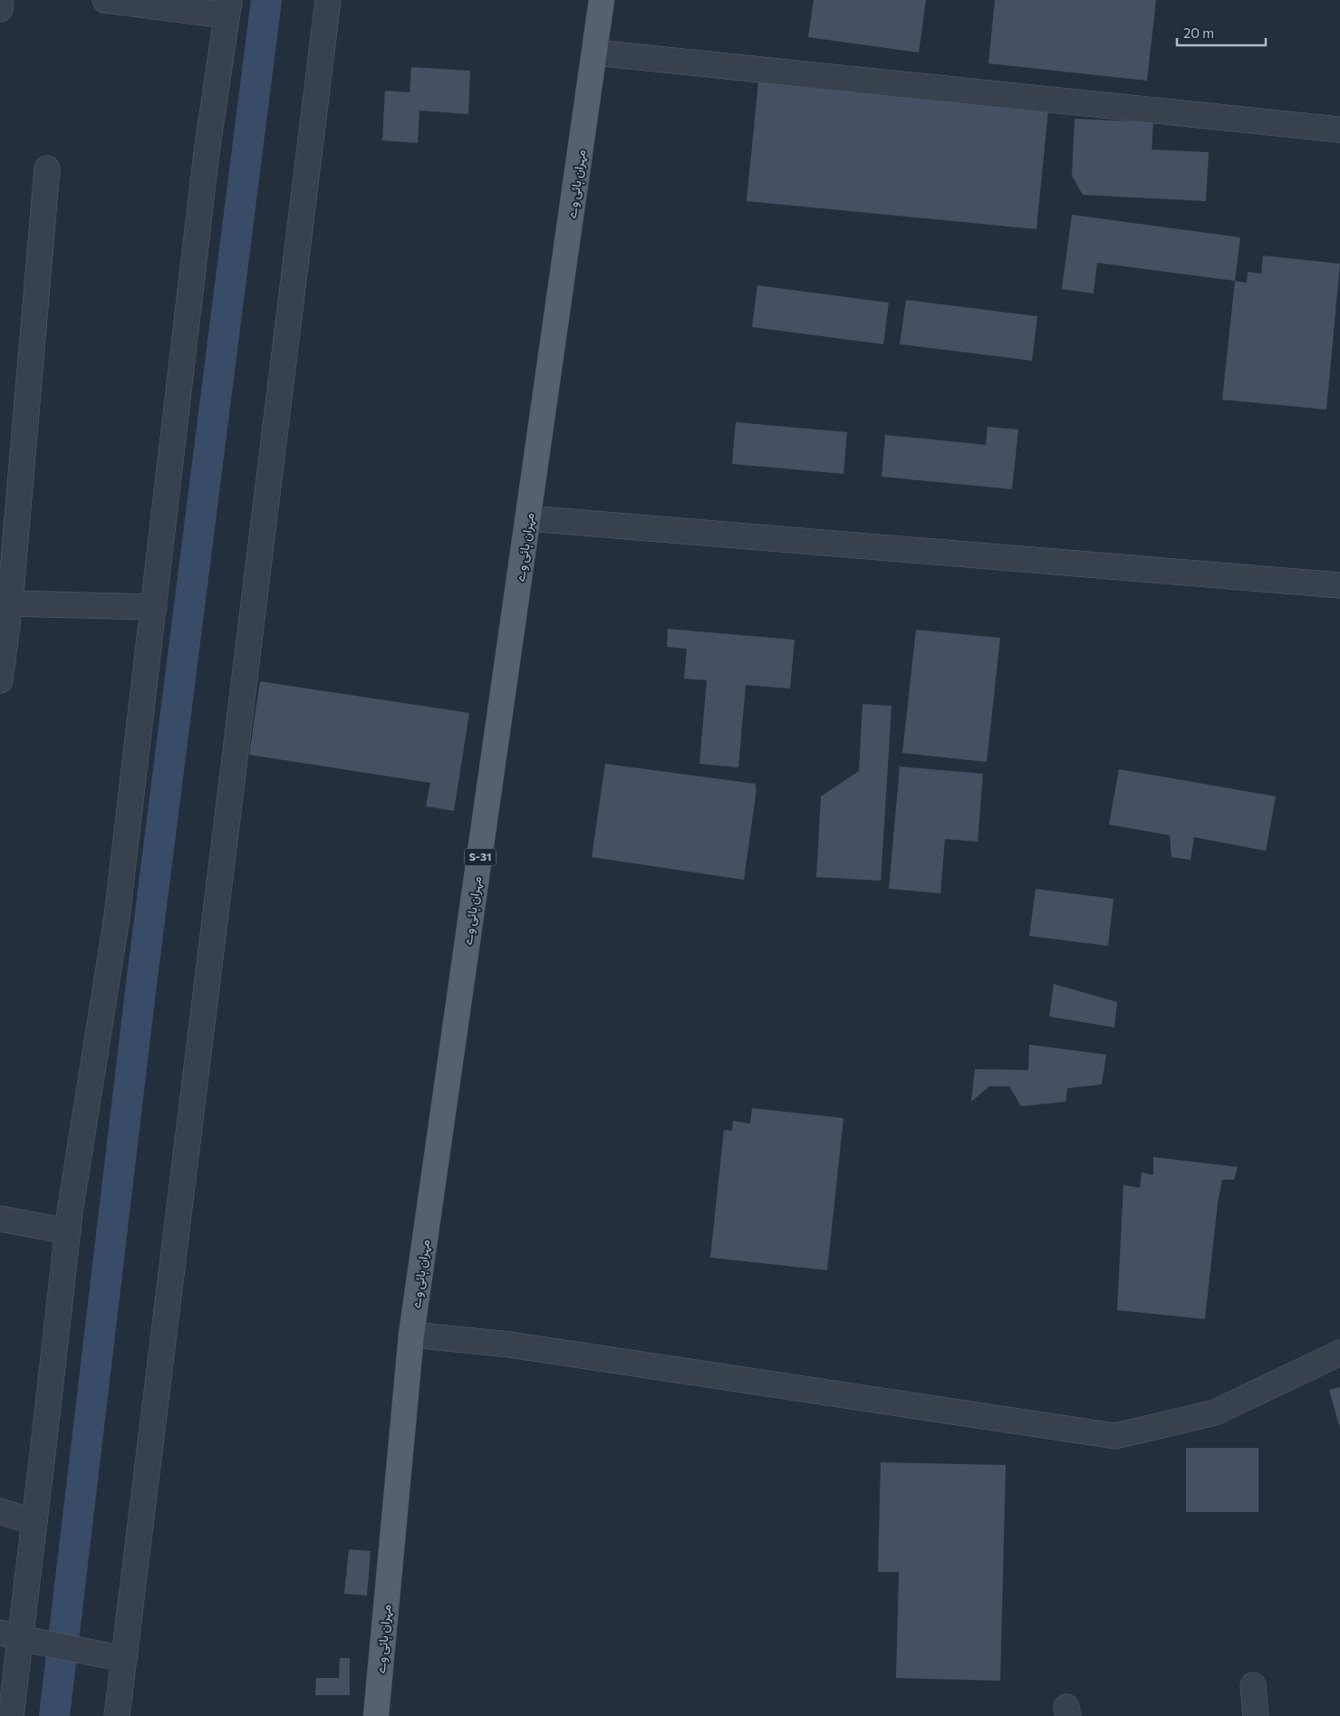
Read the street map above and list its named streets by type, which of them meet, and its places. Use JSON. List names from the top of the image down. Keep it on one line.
{"streets":{"main road":["مہران ہائی وے","S-31"]},"scale_bar":"20 m"}
